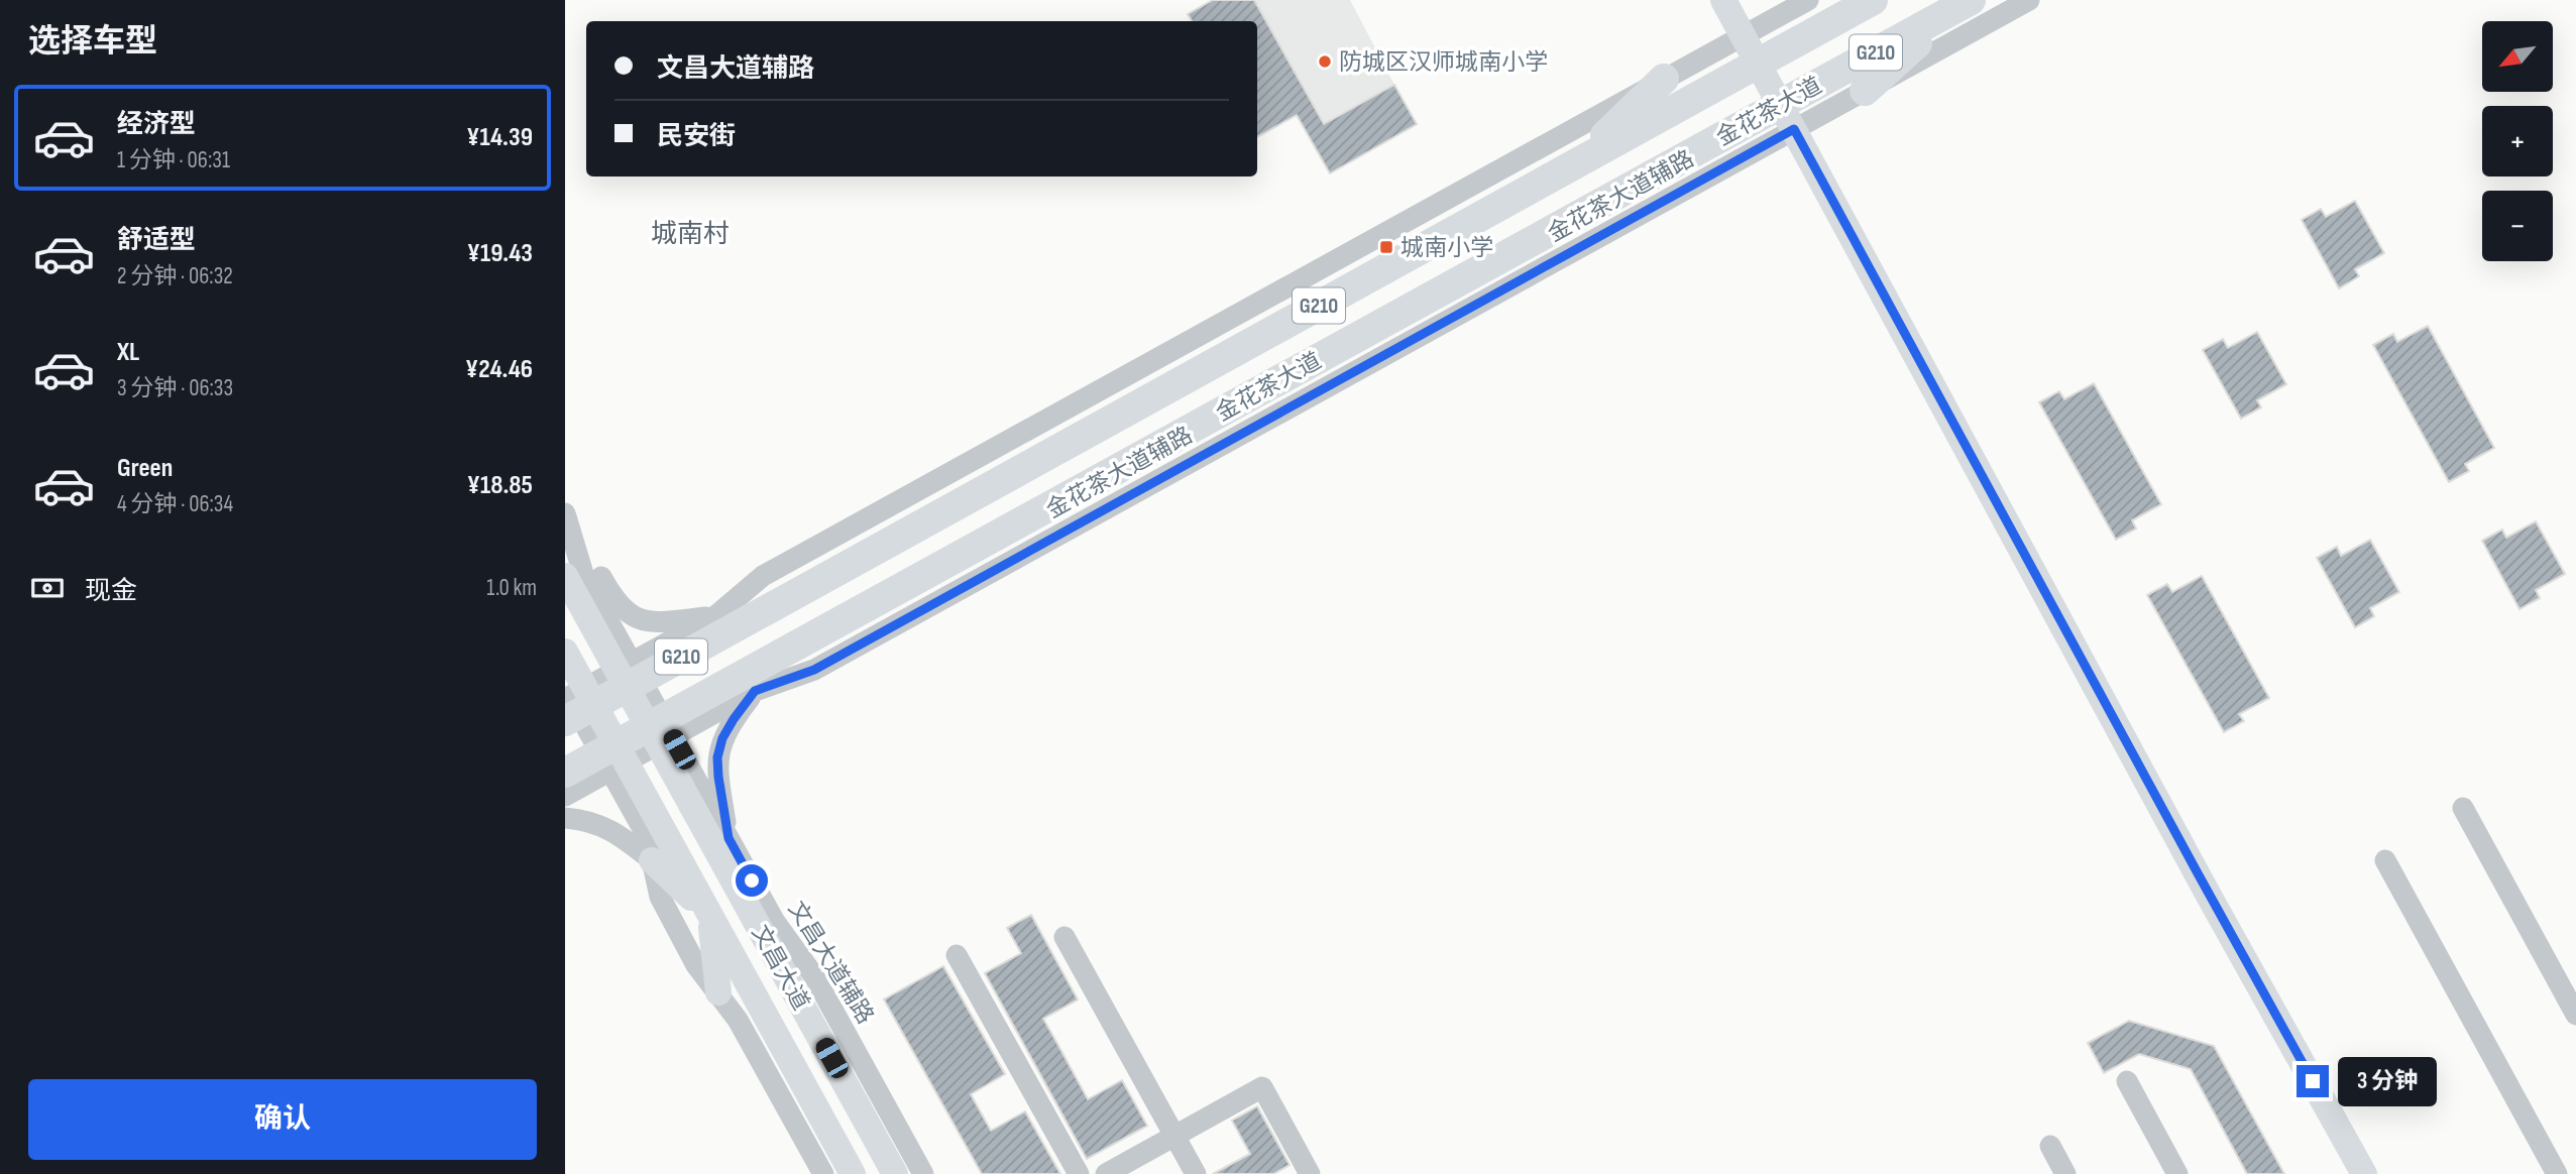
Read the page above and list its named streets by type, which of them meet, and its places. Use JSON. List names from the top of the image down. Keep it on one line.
{"streets":{"highway":["G210","金花茶大道"],"main road":["文昌大道"],"street":["金花茶大道辅路","文昌大道辅路"]},"crossings":[["金花茶大道","金花茶大道辅路"],["金花茶大道","文昌大道辅路"],["金花茶大道","文昌大道"],["金花茶大道辅路","文昌大道辅路"],["金花茶大道辅路","文昌大道"],["文昌大道辅路","文昌大道"]],"districts":["城南村"],"places":{"other":["防城区汉师城南小学"],"transit":["城南小学"]},"north":"bottom left","page":{"heading":"选择车型","map_buttons":["+","−"],"banner":["文昌大道辅路","民安街"],"list":[{"name":"经济型","note":"1 分钟 · 06:31","value":"¥14.39"},{"name":"舒适型","note":"2 分钟 · 06:32","value":"¥19.43"},{"name":"XL","note":"3 分钟 · 06:33","value":"¥24.46"},{"name":"Green","note":"4 分钟 · 06:34","value":"¥18.85"}],"pay":["现金","1.0 km"],"bubble":"3 分钟","buttons":"确认"}}
